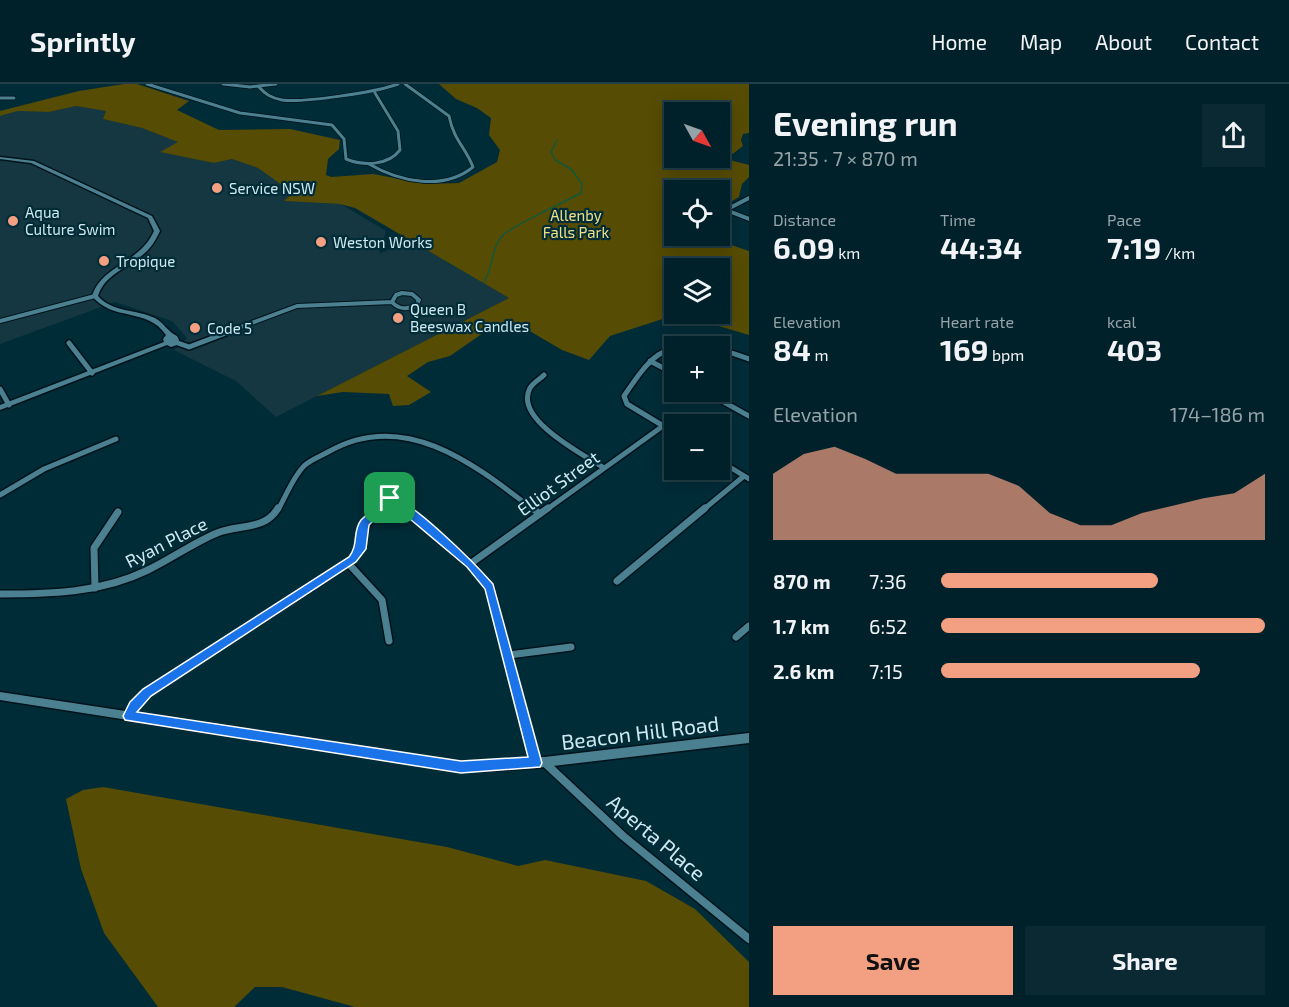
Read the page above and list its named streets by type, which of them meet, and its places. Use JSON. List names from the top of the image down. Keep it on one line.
{"streets":{"street":["Elliot Street","Ryan Place","Beacon Hill Road","Aperta Place"]},"crossings":[["Elliot Street","Ryan Place"],["Beacon Hill Road","Aperta Place"]],"parks":["Allenby Falls Park"],"places":["Service NSW","Aqua Culture Swim","Weston Works","Tropique","Queen B Beeswax Candles","Code 5"],"north":"bottom right","page":{"header":"Sprintly","nav":["Home","Map","About","Contact"],"heading":["Evening run","21:35 · 7 × 870 m"],"map_buttons":["+","−"],"stats":[["Distance","6.09 km"],["Time","44:34"],["Pace","7:19 /km"],["Elevation","84 m"],["Heart rate","169 bpm"],["kcal","403"]],"chart":["Elevation","174–186 m"],"list":[{"name":"870 m","note":"7:36"},{"name":"1.7 km","note":"6:52"},{"name":"2.6 km","note":"7:15"}],"buttons":["Save","Share"]}}
